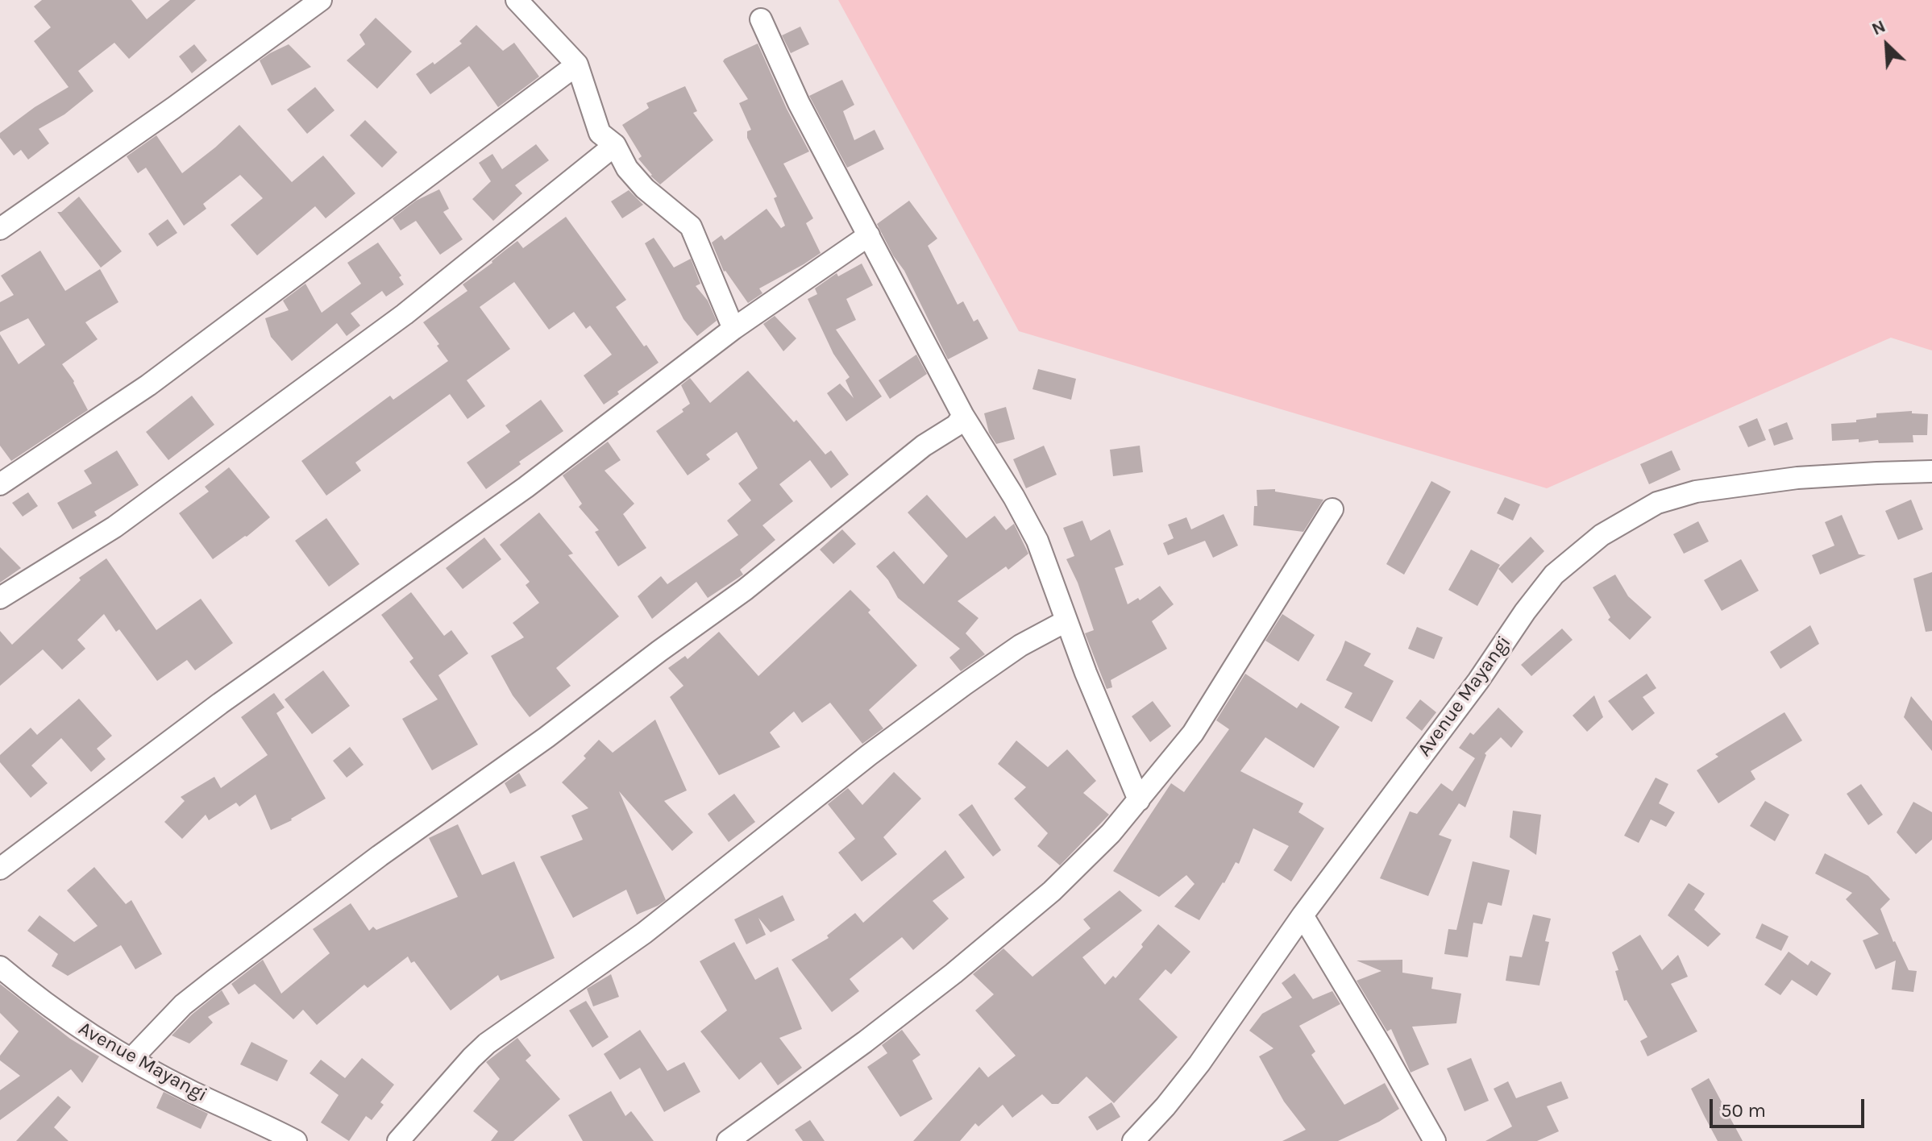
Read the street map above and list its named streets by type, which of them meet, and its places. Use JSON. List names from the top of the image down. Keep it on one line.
{"streets":{"street":["Avenue Mayangi"]},"scale_bar":"50 m","north":"top left"}
